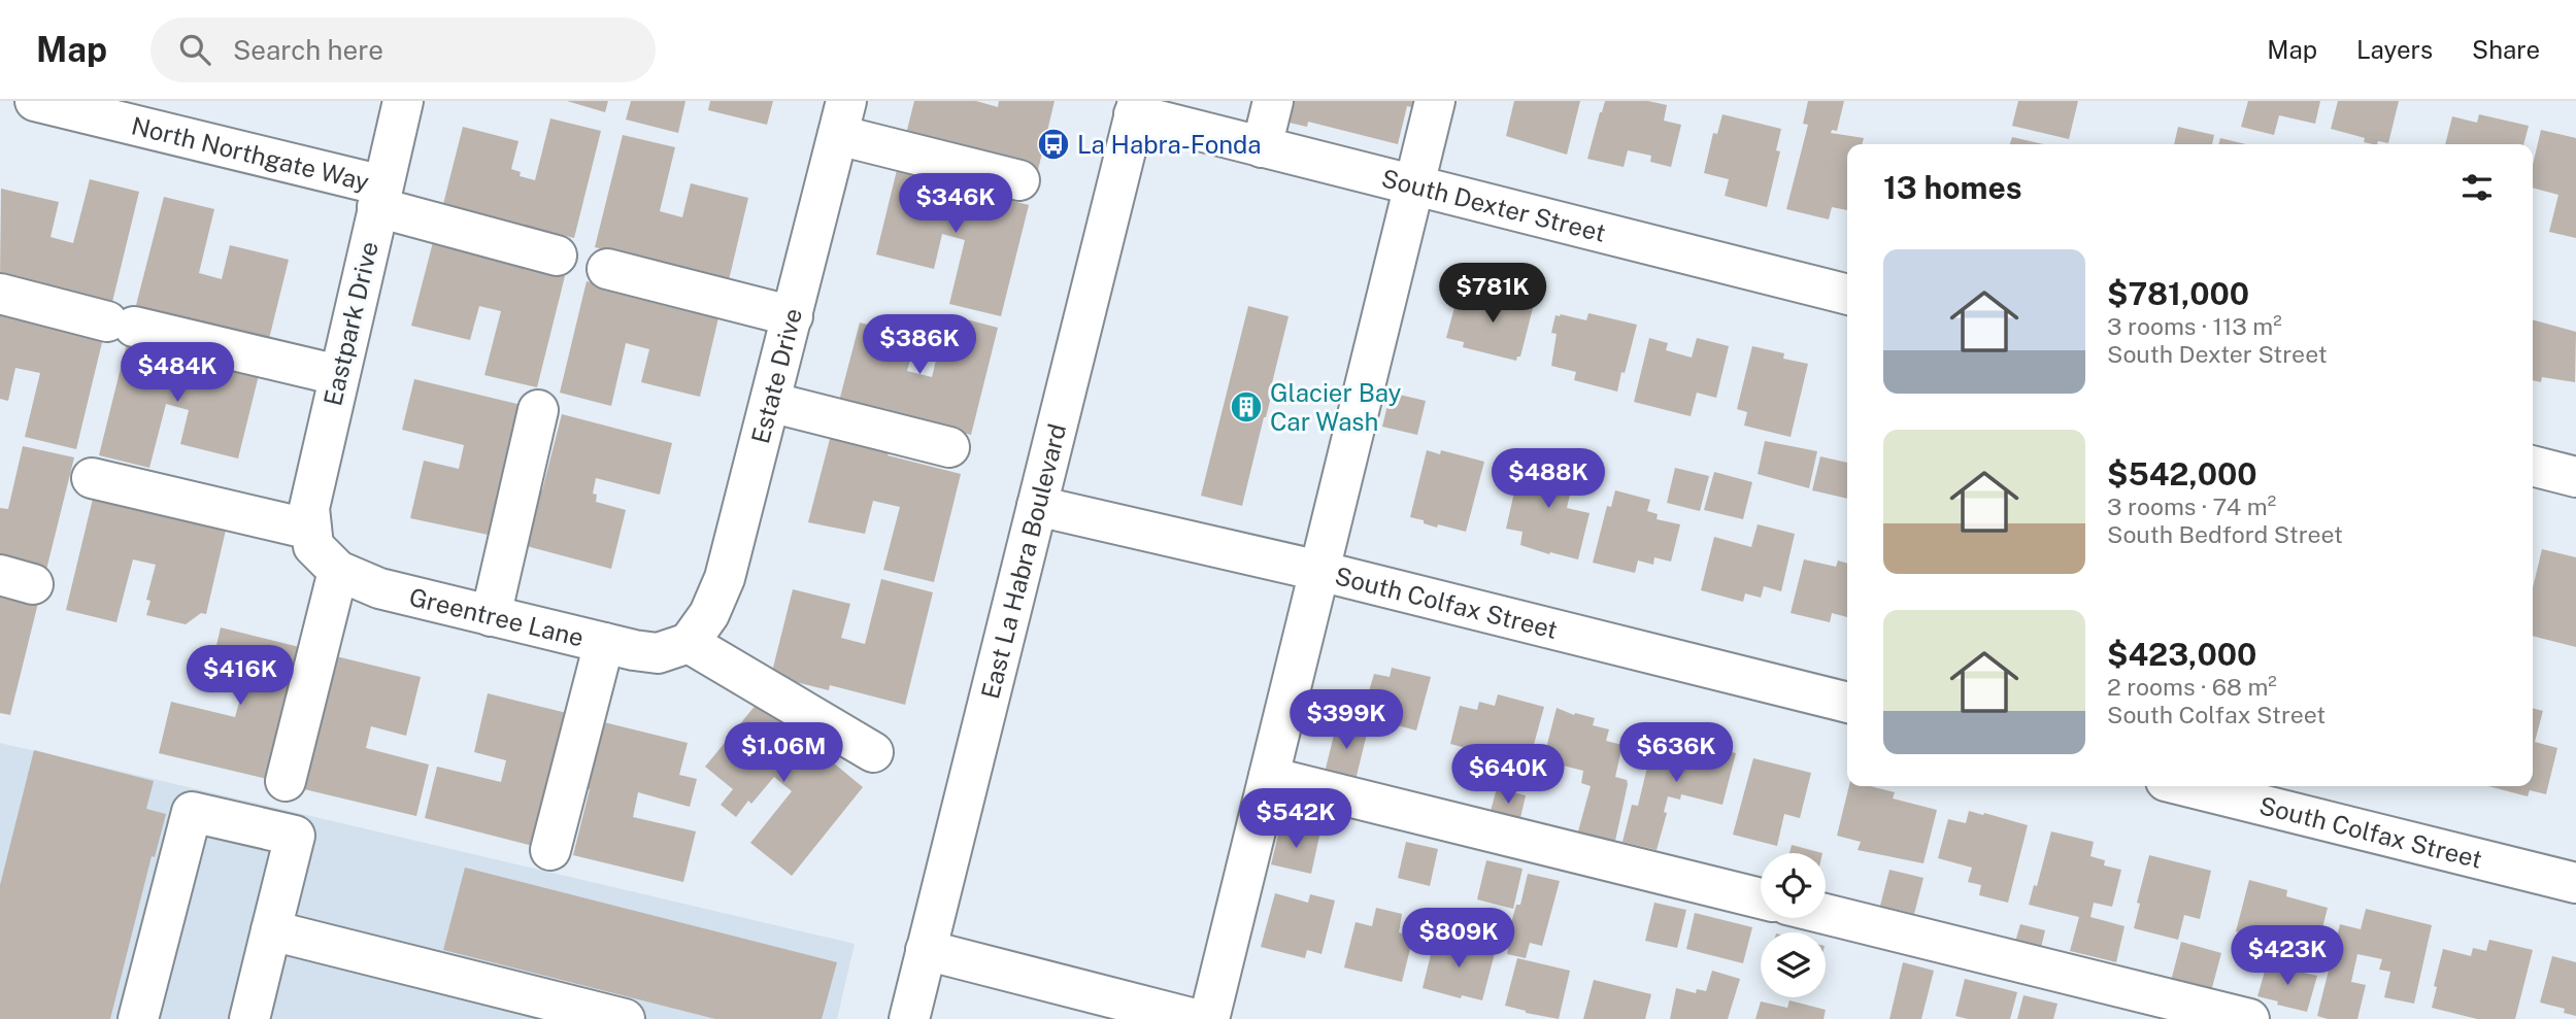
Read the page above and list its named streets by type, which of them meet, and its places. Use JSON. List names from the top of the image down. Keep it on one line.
{"streets":{"street":["North Northgate Way","South Dexter Street","Eastpark Drive","Estate Drive","East La Habra Boulevard","South Colfax Street","Greentree Lane"]},"crossings":[["North Northgate Way","Eastpark Drive"],["South Dexter Street","East La Habra Boulevard"],["Eastpark Drive","Greentree Lane"],["Estate Drive","Greentree Lane"],["East La Habra Boulevard","South Colfax Street"]],"places":{"bus stop":["La Habra-Fonda"],"building":["Glacier Bay Car Wash"]},"page":{"header":"Map","search":"Search here","nav":["Map","Layers","Share"],"heading":"13 homes","price":["$346K","$781K","$386K","$484K","$488K","$416K","$399K","$1.06M","$636K","$640K","$542K","$809K","$423K"],"list":[{"name":"$781,000","note":"3 rooms · 113 m² · South Dexter Street"},{"name":"$542,000","note":"3 rooms · 74 m² · South Bedford Street"},{"name":"$423,000","note":"2 rooms · 68 m² · South Colfax Street"}]}}
